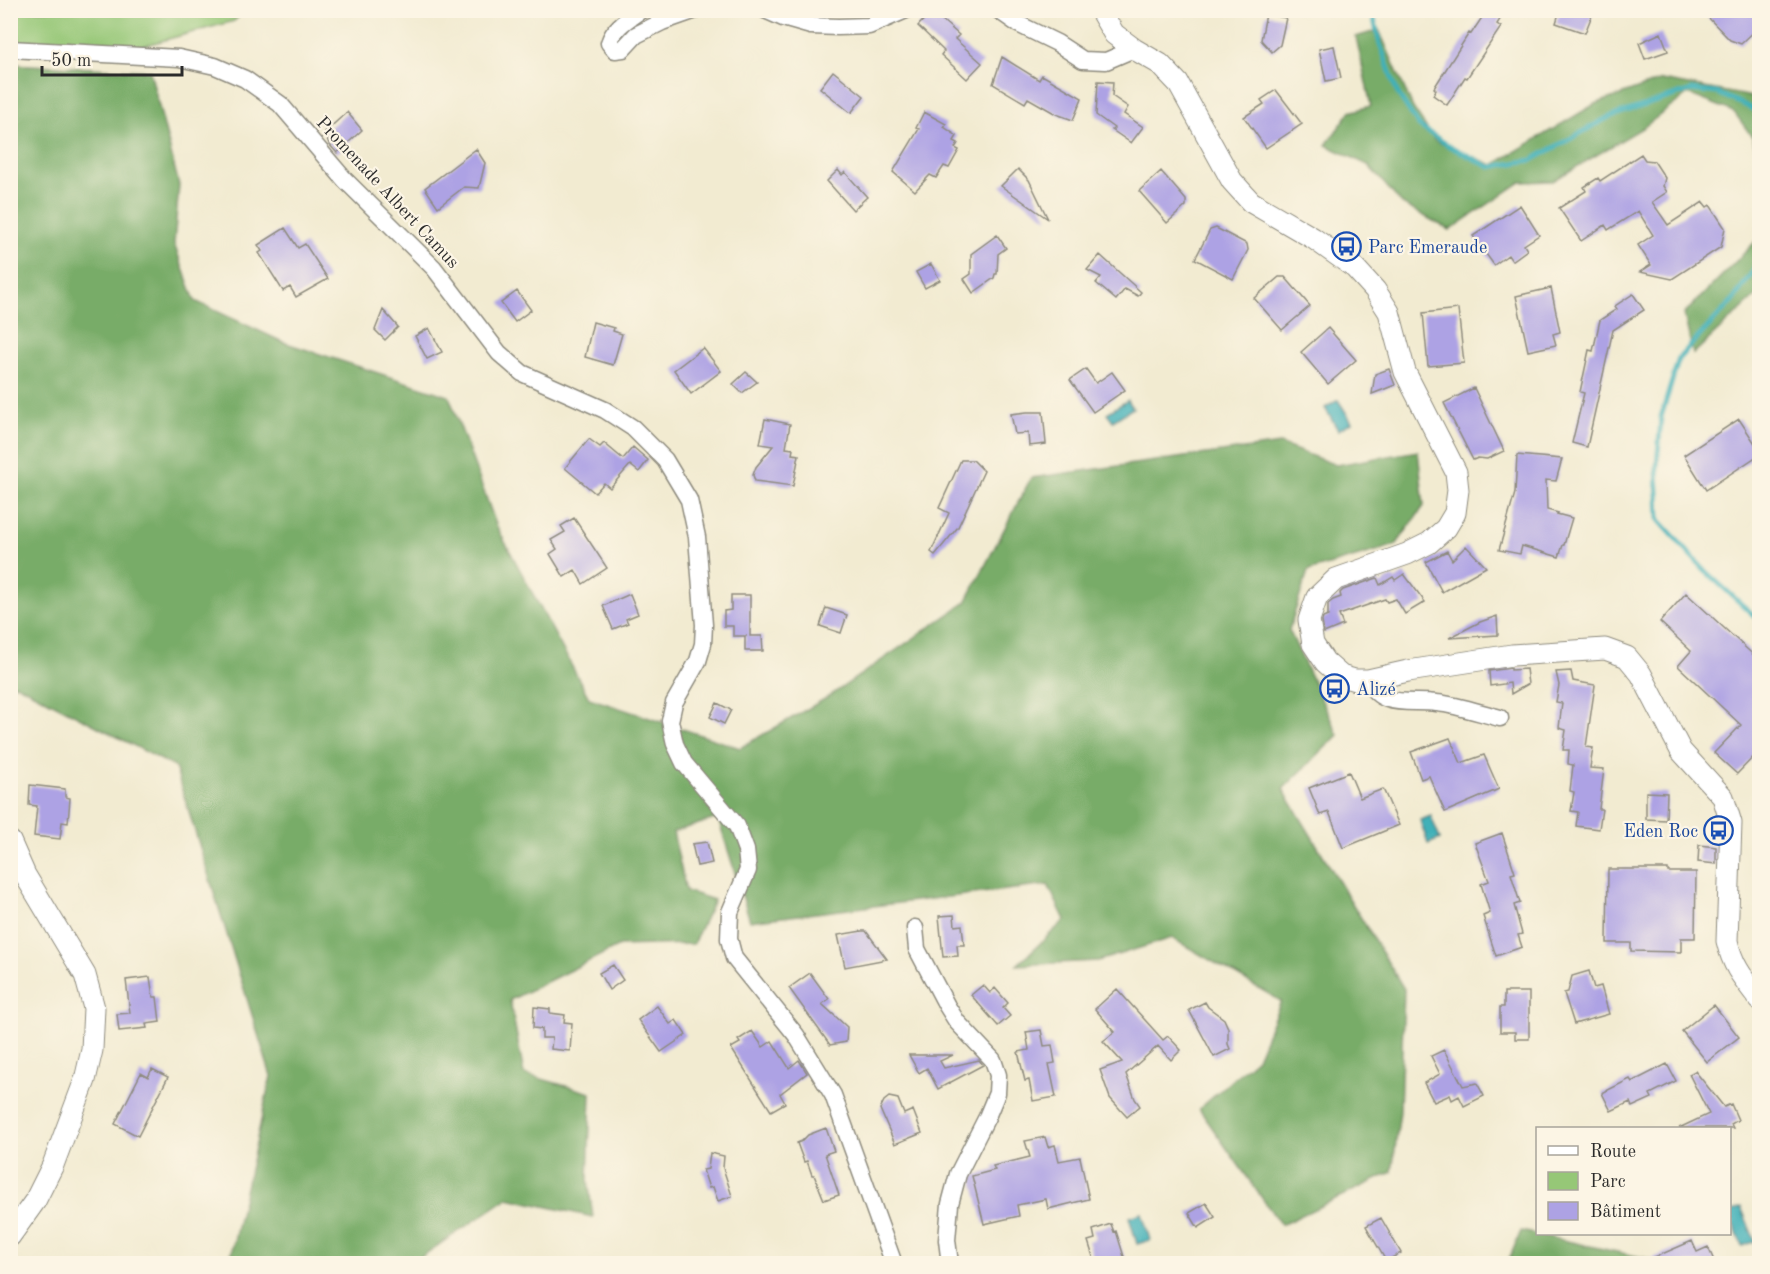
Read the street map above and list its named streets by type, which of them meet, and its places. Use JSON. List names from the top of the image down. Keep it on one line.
{"streets":{"street":["Promenade Albert Camus"]},"places":{"bus stop":["Parc Emeraude","Alizé","Eden Roc"]},"legend":["Route","Parc","Bâtiment"],"scale_bar":"50 m"}
